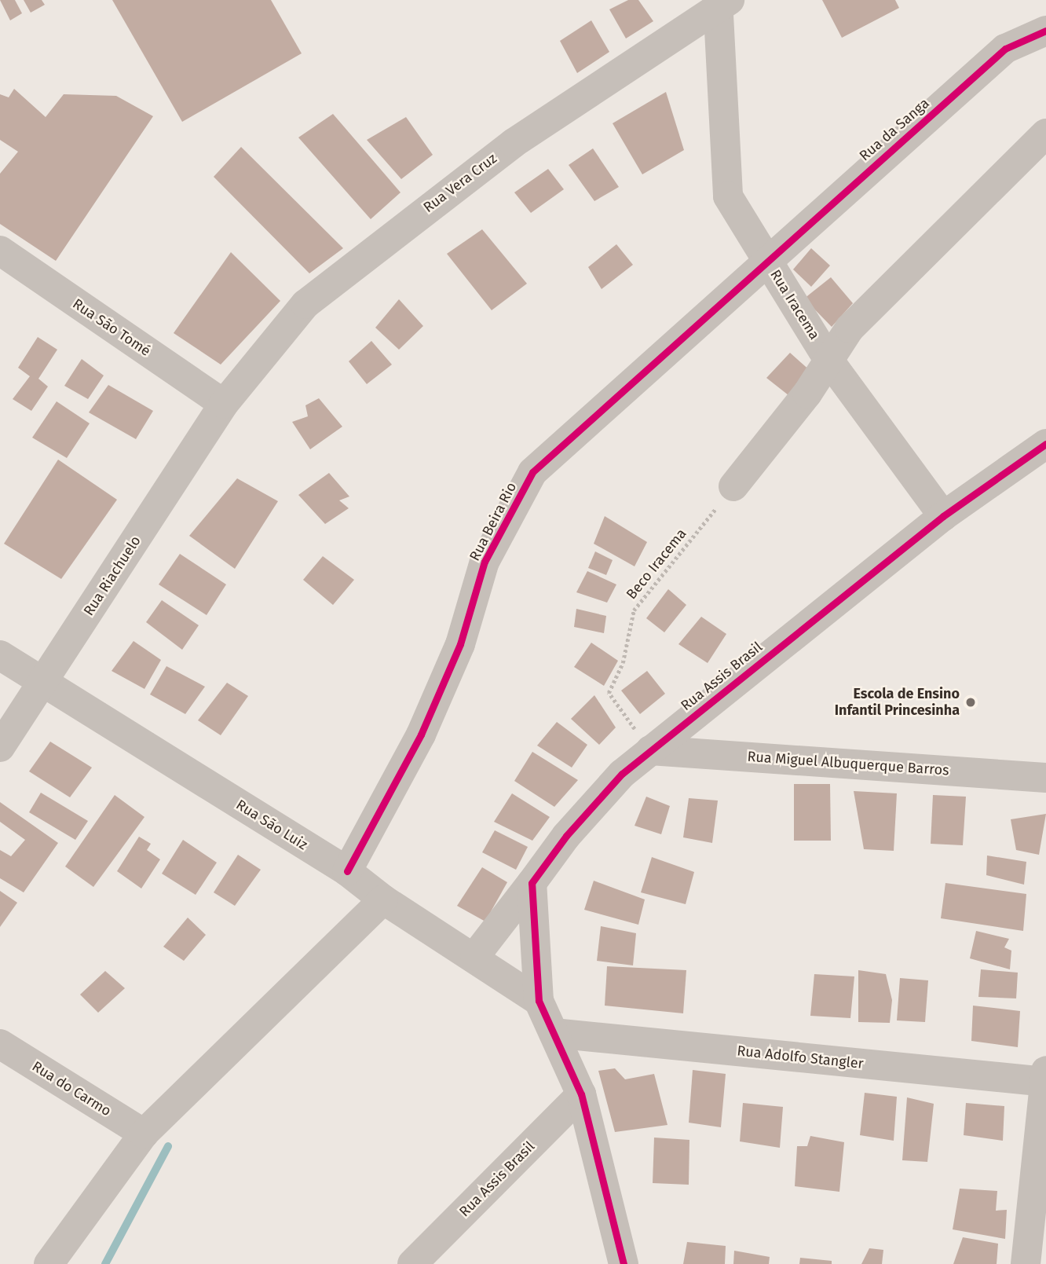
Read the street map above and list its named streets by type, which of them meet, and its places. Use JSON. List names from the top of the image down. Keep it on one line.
{"streets":{"street":["Rua da Sanga","Rua Vera Cruz","Rua Iracema","Rua São Tomé","Rua Beira Rio","Rua Riachuelo","Rua Assis Brasil","Rua Miguel Albuquerque Barros","Rua São Luiz","Rua Adolfo Stangler","Rua do Carmo"],"path":["Beco Iracema"]},"crossings":[["Rua da Sanga","Rua Iracema"],["Rua da Sanga","Rua Beira Rio"],["Rua Vera Cruz","Rua Iracema"],["Rua Vera Cruz","Rua São Tomé"],["Rua Vera Cruz","Rua Riachuelo"],["Rua Iracema","Rua Beira Rio"],["Rua Iracema","Rua Assis Brasil"],["Rua São Tomé","Rua Riachuelo"],["Rua Beira Rio","Rua São Luiz"],["Beco Iracema","Rua Assis Brasil"],["Beco Iracema","Rua Miguel Albuquerque Barros"],["Rua Riachuelo","Rua São Luiz"],["Rua Assis Brasil","Rua Miguel Albuquerque Barros"],["Rua Assis Brasil","Rua São Luiz"]],"places":["Escola de Ensino Infantil Princesinha"]}
